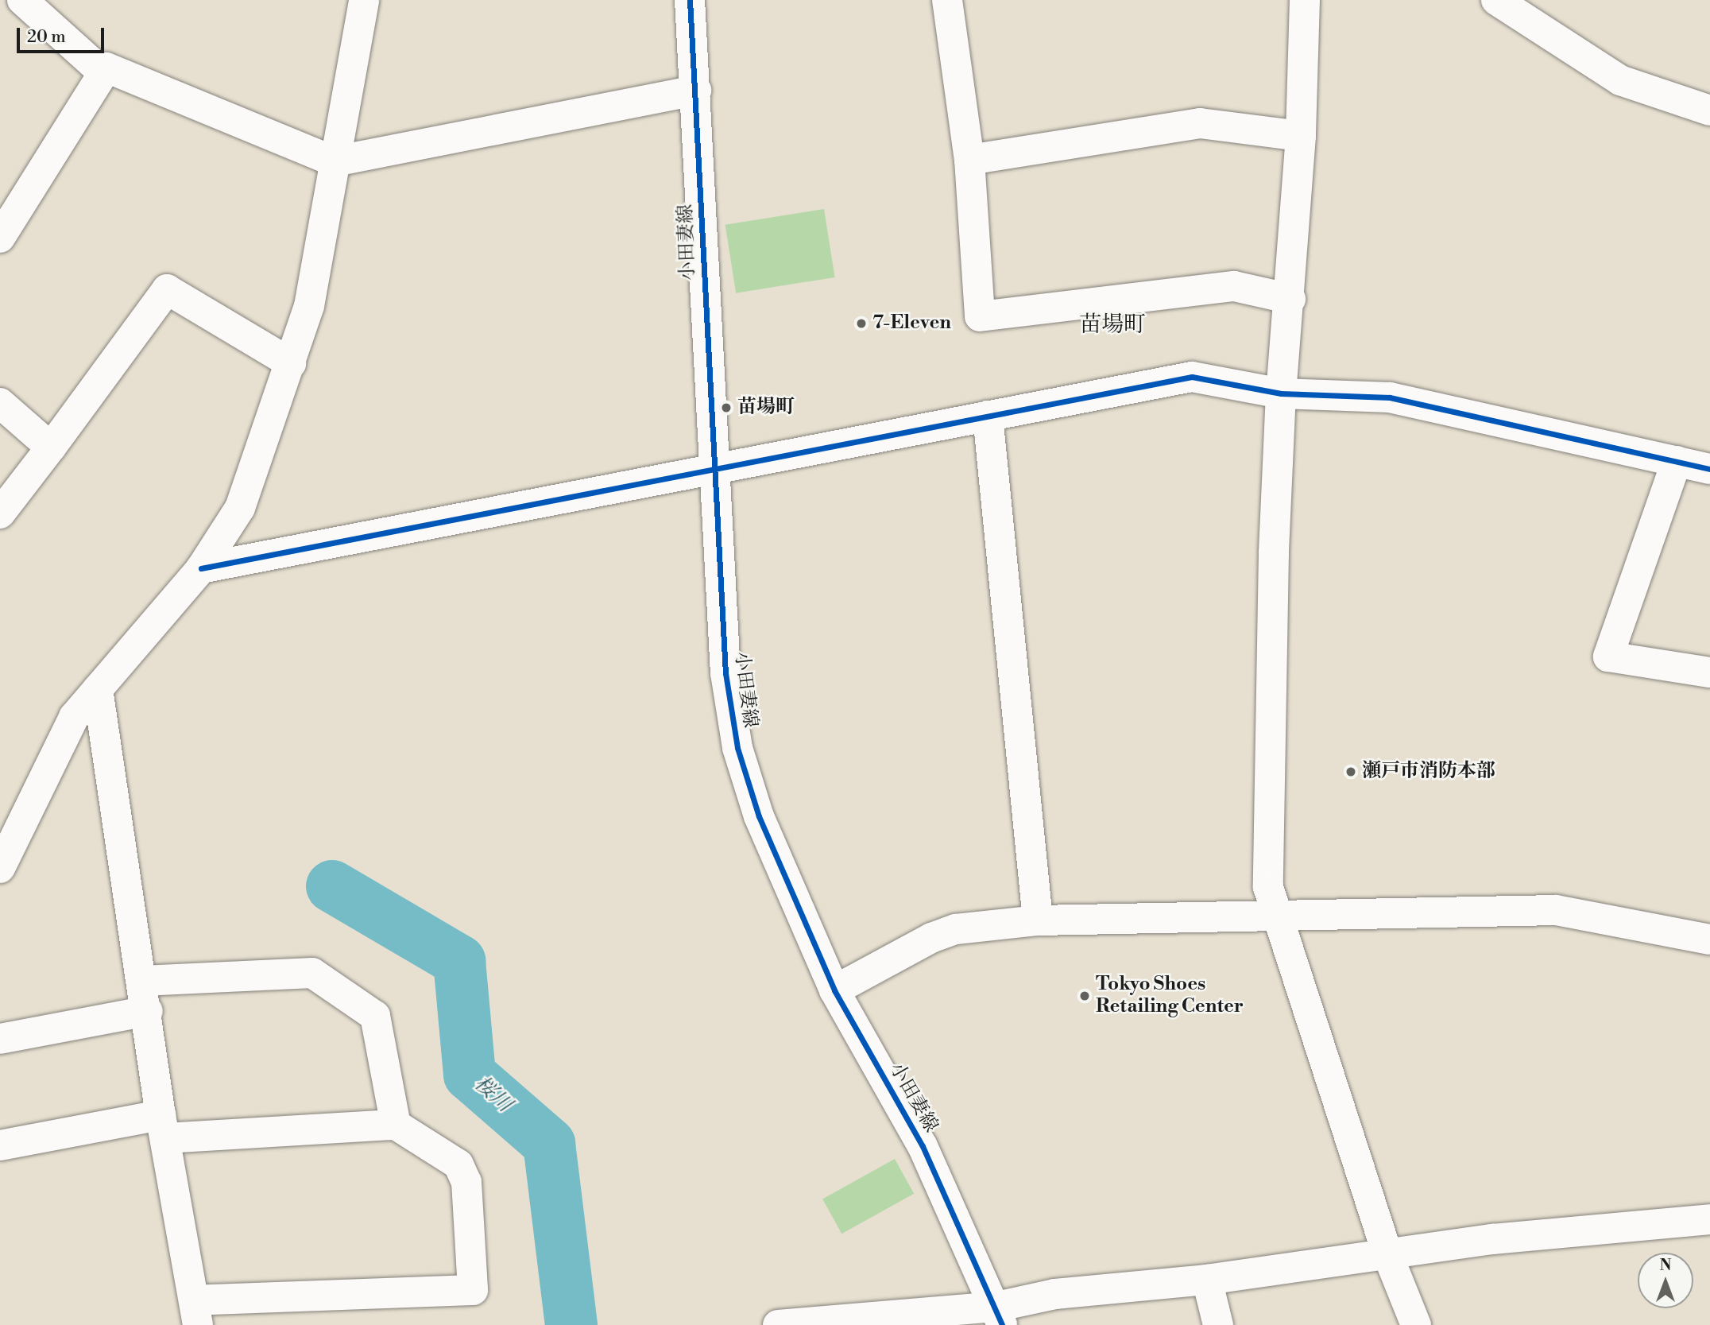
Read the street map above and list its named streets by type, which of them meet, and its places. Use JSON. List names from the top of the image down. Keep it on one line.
{"streets":{"street":["小田妻線"]},"districts":["苗場町"],"water":["桜川"],"places":["7-Eleven","苗場町","瀬戸市消防本部","Tokyo Shoes Retailing Center"],"scale_bar":"20 m","north":"top"}
